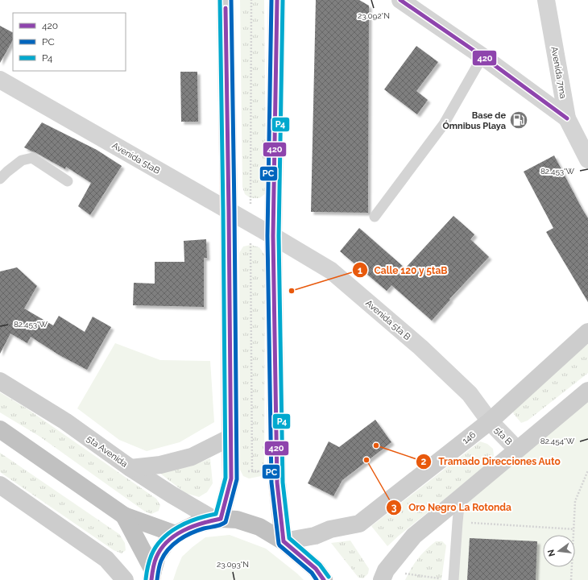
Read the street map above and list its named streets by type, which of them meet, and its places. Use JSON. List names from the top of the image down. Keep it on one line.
{"streets":{"main road":["146","5ta Avenida"],"street":["Avenida 7ma","Avenida 5taB","Avenida 5ta B","5ta B"]},"crossings":[["Avenida 5taB","Avenida 5ta B"],["Avenida 5ta B","5ta B"],["Avenida 5ta B","146"],["5ta B","146"]],"places":{"fuel station":["Base de Ómnibus Playa"],"other":["Calle 120 y 5taB","Tramado Direcciones Auto","Oro Negro La Rotonda"]},"lines":["transit line 420","transit line PC","transit line P4"],"legend":["420","PC","P4"],"north":"left","coordinates":["23.092°N","82.453°W","82.454°W","23.093°N"]}
